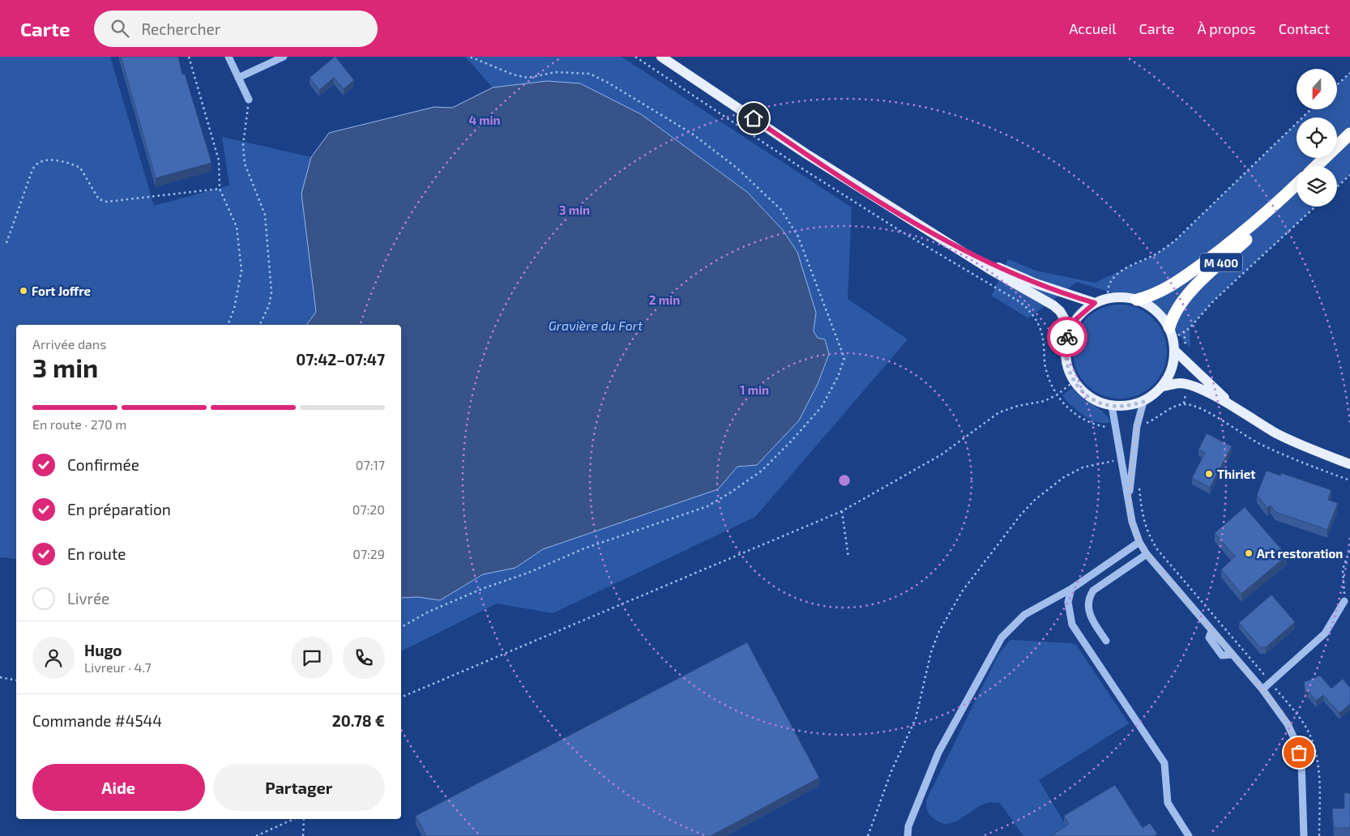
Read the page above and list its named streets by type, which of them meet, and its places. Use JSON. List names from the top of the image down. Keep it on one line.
{"streets":{"highway":["M 400"]},"water":["Gravière du Fort"],"places":["Fort Joffre","Thiriet","Art restoration"],"north":"bottom","page":{"header":"Carte","search":"Rechercher","nav":["Accueil","Carte","À propos","Contact"],"heading":["3 min","Arrivée dans","07:42–07:47"],"panel":["Hugo","Livreur · 4.7","Commande #4544","20.78 €"],"bar":"En route · 270 m","list":[["Confirmée","07:17"],["En préparation","07:20"],["En route","07:29"],"Livrée"],"buttons":["Aide","Partager"]},"rings":["4 min","3 min","2 min","1 min"]}
